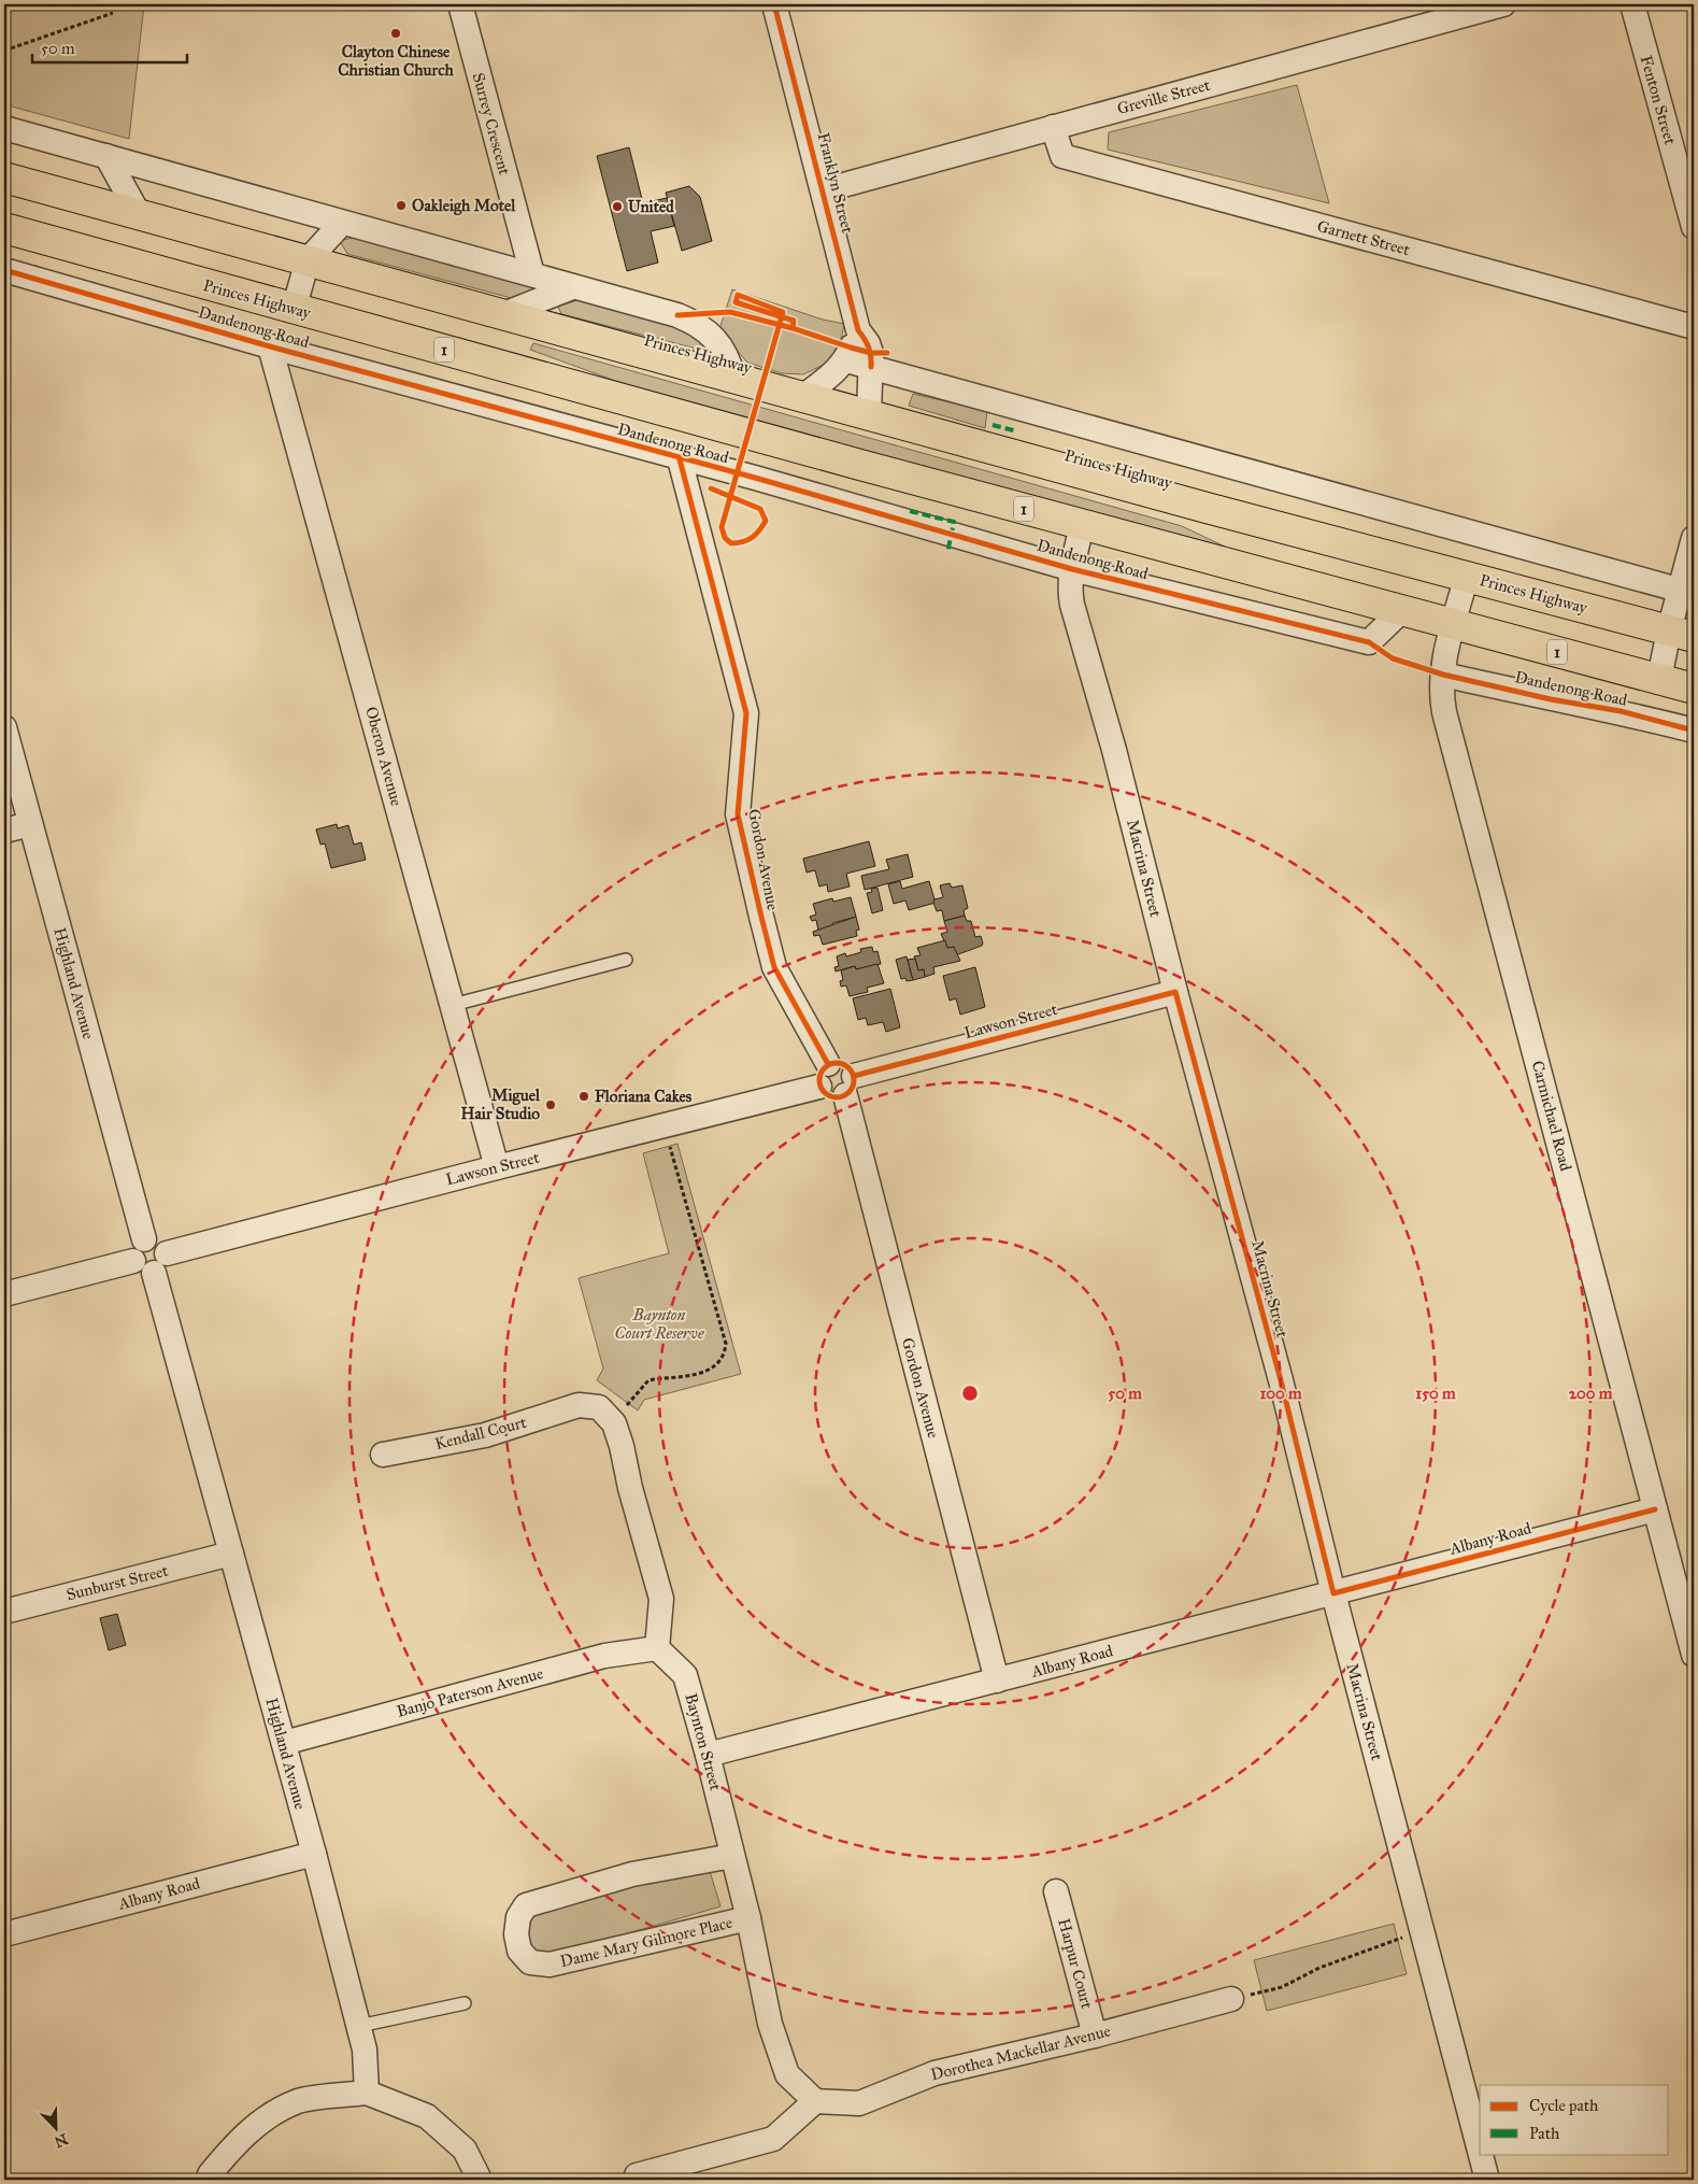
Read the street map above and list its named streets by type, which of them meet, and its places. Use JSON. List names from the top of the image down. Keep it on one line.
{"streets":{"highway":["Princes Highway","1"],"street":["Greville Street","Fenton Street","Surrey Crescent","Franklyn Street","Garnett Street","Dandenong Road","Oberon Avenue","Gordon Avenue","Macrina Street","Highland Avenue","Lawson Street","Carmichael Road","Kendall Court","Albany Road","Sunburst Street","Banjo Paterson Avenue","Baynton Street","Dame Mary Gilmore Place","Harpur Court","Dorothea Mackellar Avenue"]},"crossings":[["Greville Street","Franklyn Street"],["Greville Street","Garnett Street"],["Franklyn Street","Princes Highway"],["Princes Highway","Dandenong Road"],["Princes Highway","Macrina Street"],["Princes Highway","Carmichael Road"],["Dandenong Road","Oberon Avenue"],["Dandenong Road","Gordon Avenue"],["Dandenong Road","Macrina Street"],["Dandenong Road","Carmichael Road"],["Oberon Avenue","Lawson Street"],["Gordon Avenue","Lawson Street"],["Gordon Avenue","Albany Road"],["Macrina Street","Lawson Street"],["Macrina Street","Albany Road"],["Highland Avenue","Lawson Street"],["Highland Avenue","Albany Road"],["Highland Avenue","Sunburst Street"],["Highland Avenue","Banjo Paterson Avenue"],["Carmichael Road","Albany Road"],["Albany Road","Baynton Street"],["Banjo Paterson Avenue","Baynton Street"],["Baynton Street","Dame Mary Gilmore Place"],["Baynton Street","Dorothea Mackellar Avenue"],["Harpur Court","Dorothea Mackellar Avenue"]],"parks":["Baynton Court Reserve"],"places":["Clayton Chinese Christian Church","Oakleigh Motel","United","Floriana Cakes","Miguel Hair Studio"],"legend":["Cycle path","Path"],"scale_bar":"50 m","north":"bottom right","rings":["50 m","100 m","150 m","200 m"]}
